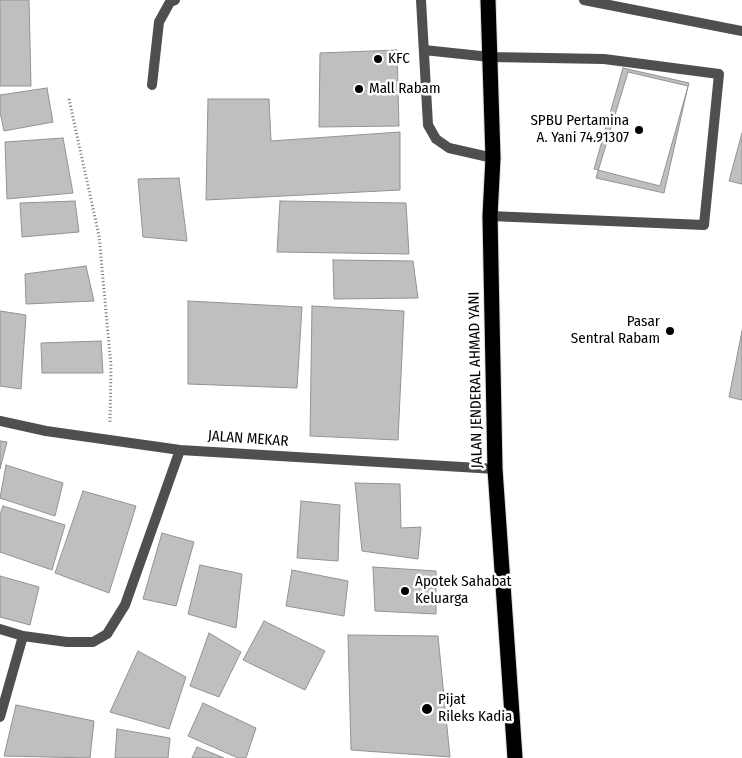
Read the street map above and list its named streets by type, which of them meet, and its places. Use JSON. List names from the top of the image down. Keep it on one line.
{"streets":{"highway":["JALAN JENDERAL AHMAD YANI"],"street":["JALAN MEKAR"]},"crossings":[["JALAN JENDERAL AHMAD YANI","JALAN MEKAR"]],"places":["KFC","Mall Rabam","SPBU Pertamina A. Yani 74.91307","Pasar Sentral Rabam","Apotek Sahabat Keluarga","Pijat Rileks Kadia"]}
